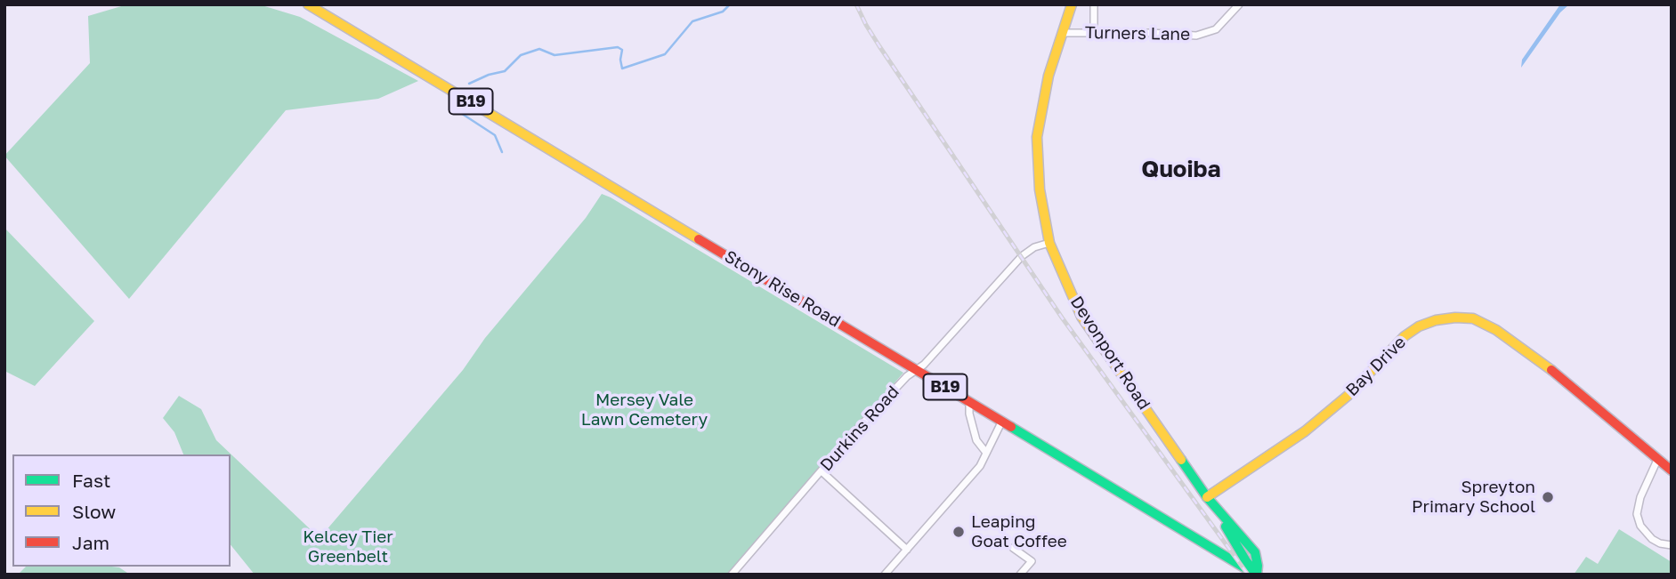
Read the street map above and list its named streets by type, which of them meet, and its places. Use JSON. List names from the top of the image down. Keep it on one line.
{"streets":{"main road":["B19","Stony Rise Road","Devonport Road","Bay Drive"],"street":["Turners Lane","Durkins Road"]},"crossings":[["Turners Lane","Devonport Road"],["Stony Rise Road","Devonport Road"],["Stony Rise Road","Durkins Road"],["Devonport Road","Bay Drive"],["Devonport Road","Durkins Road"]],"districts":["Quoiba"],"parks":["Mersey Vale Lawn Cemetery","Kelcey Tier Greenbelt"],"places":["Spreyton Primary School","Leaping Goat Coffee"],"legend":["Fast","Slow","Jam"]}
